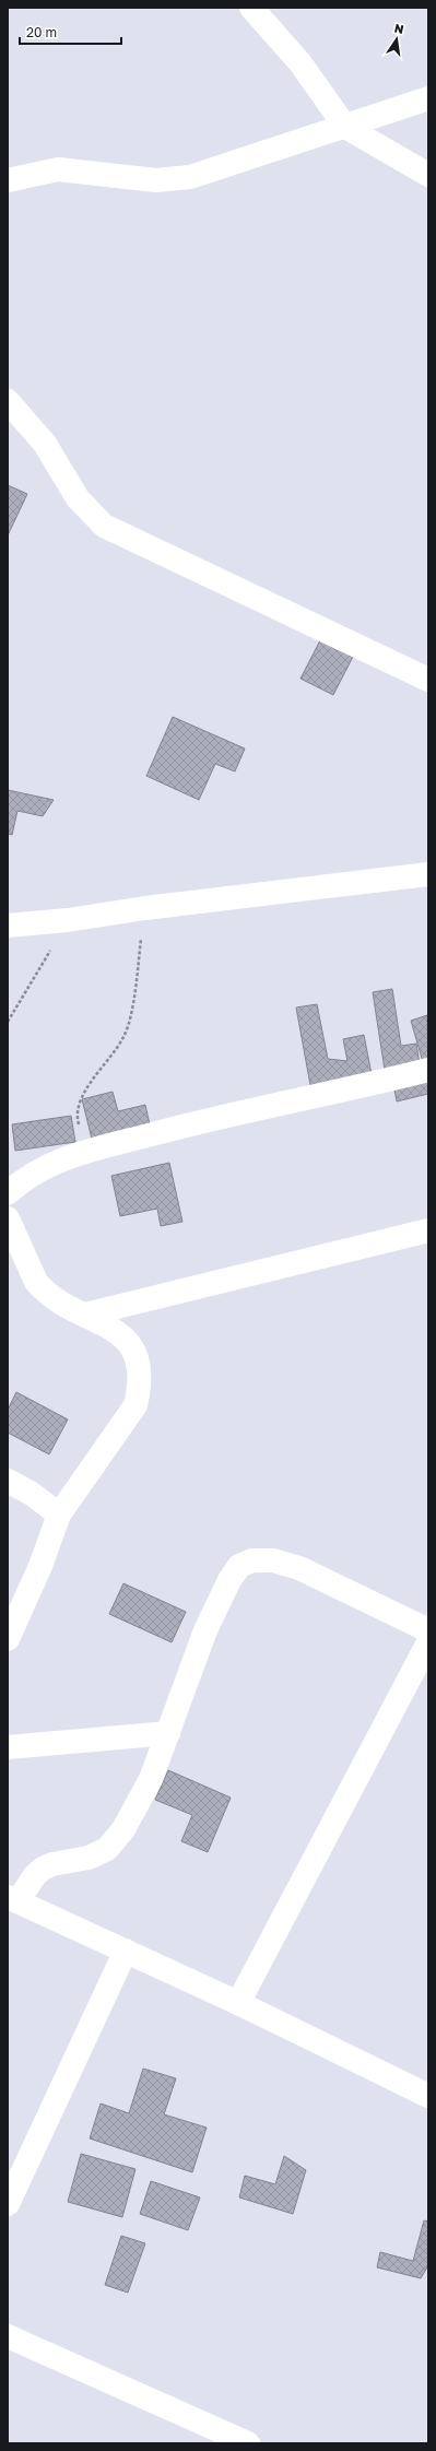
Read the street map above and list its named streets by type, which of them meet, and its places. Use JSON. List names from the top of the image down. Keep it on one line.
{"scale_bar":"20 m","north":"top"}
